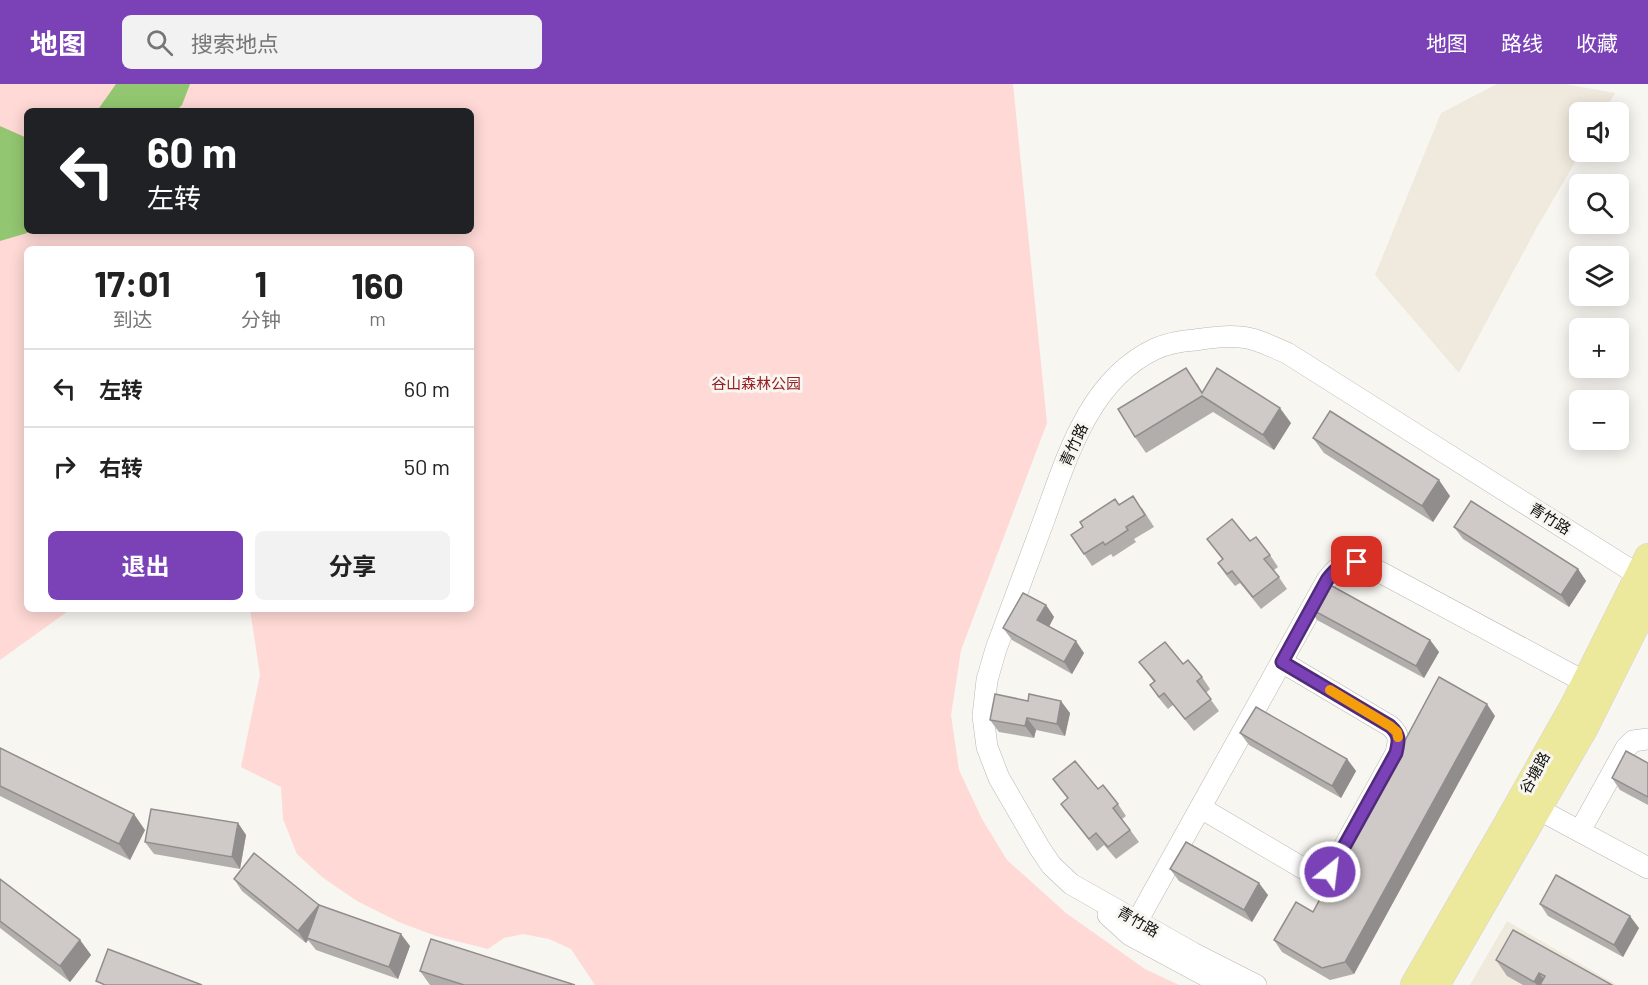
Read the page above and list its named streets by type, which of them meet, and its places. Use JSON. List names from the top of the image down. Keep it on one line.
{"streets":{"main road":["谷塘路"],"street":["青竹路"]},"crossings":[["青竹路","谷塘路"]],"parks":["谷山森林公园"],"page":{"header":"地图","search":"搜索地点","nav":["地图","路线","收藏"],"map_buttons":["+","−"],"turn":["60 m","左转"],"eta":["17:01","到达","1","分钟","160","m"],"list":[{"name":"左转","value":"60 m"},{"name":"右转","value":"50 m"}],"buttons":["退出","分享"]}}
